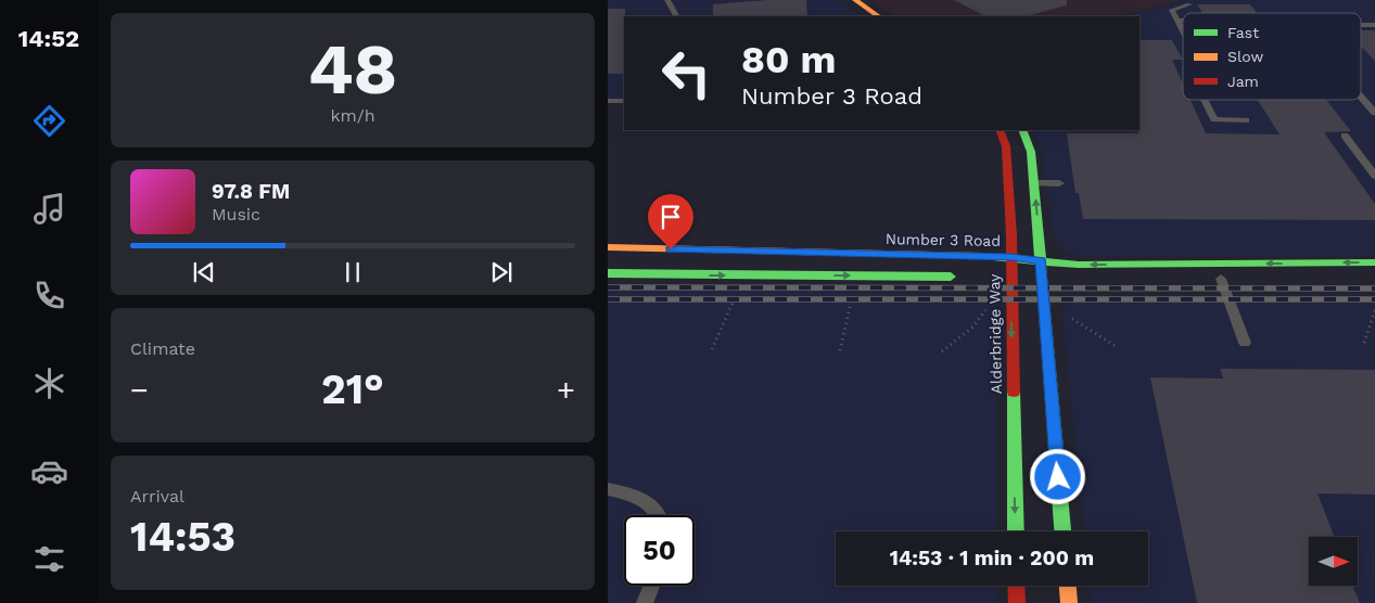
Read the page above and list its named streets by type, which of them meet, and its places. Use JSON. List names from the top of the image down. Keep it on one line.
{"streets":{"main road":["Number 3 Road","Alderbridge Way"]},"crossings":[["Number 3 Road","Alderbridge Way"]],"one_way":["Number 3 Road"],"legend":["Fast","Slow","Jam"],"north":"right","page":{"tabs":"14:52","tile":[["48","km/h"],"Climate",["Arrival","14:53"]],"turn":["80 m","Number 3 Road"],"song":["97.8 FM","Music"],"heat":["−","21°","+"],"limit":"50","trip":"14:53 · 1 min · 200 m"}}
